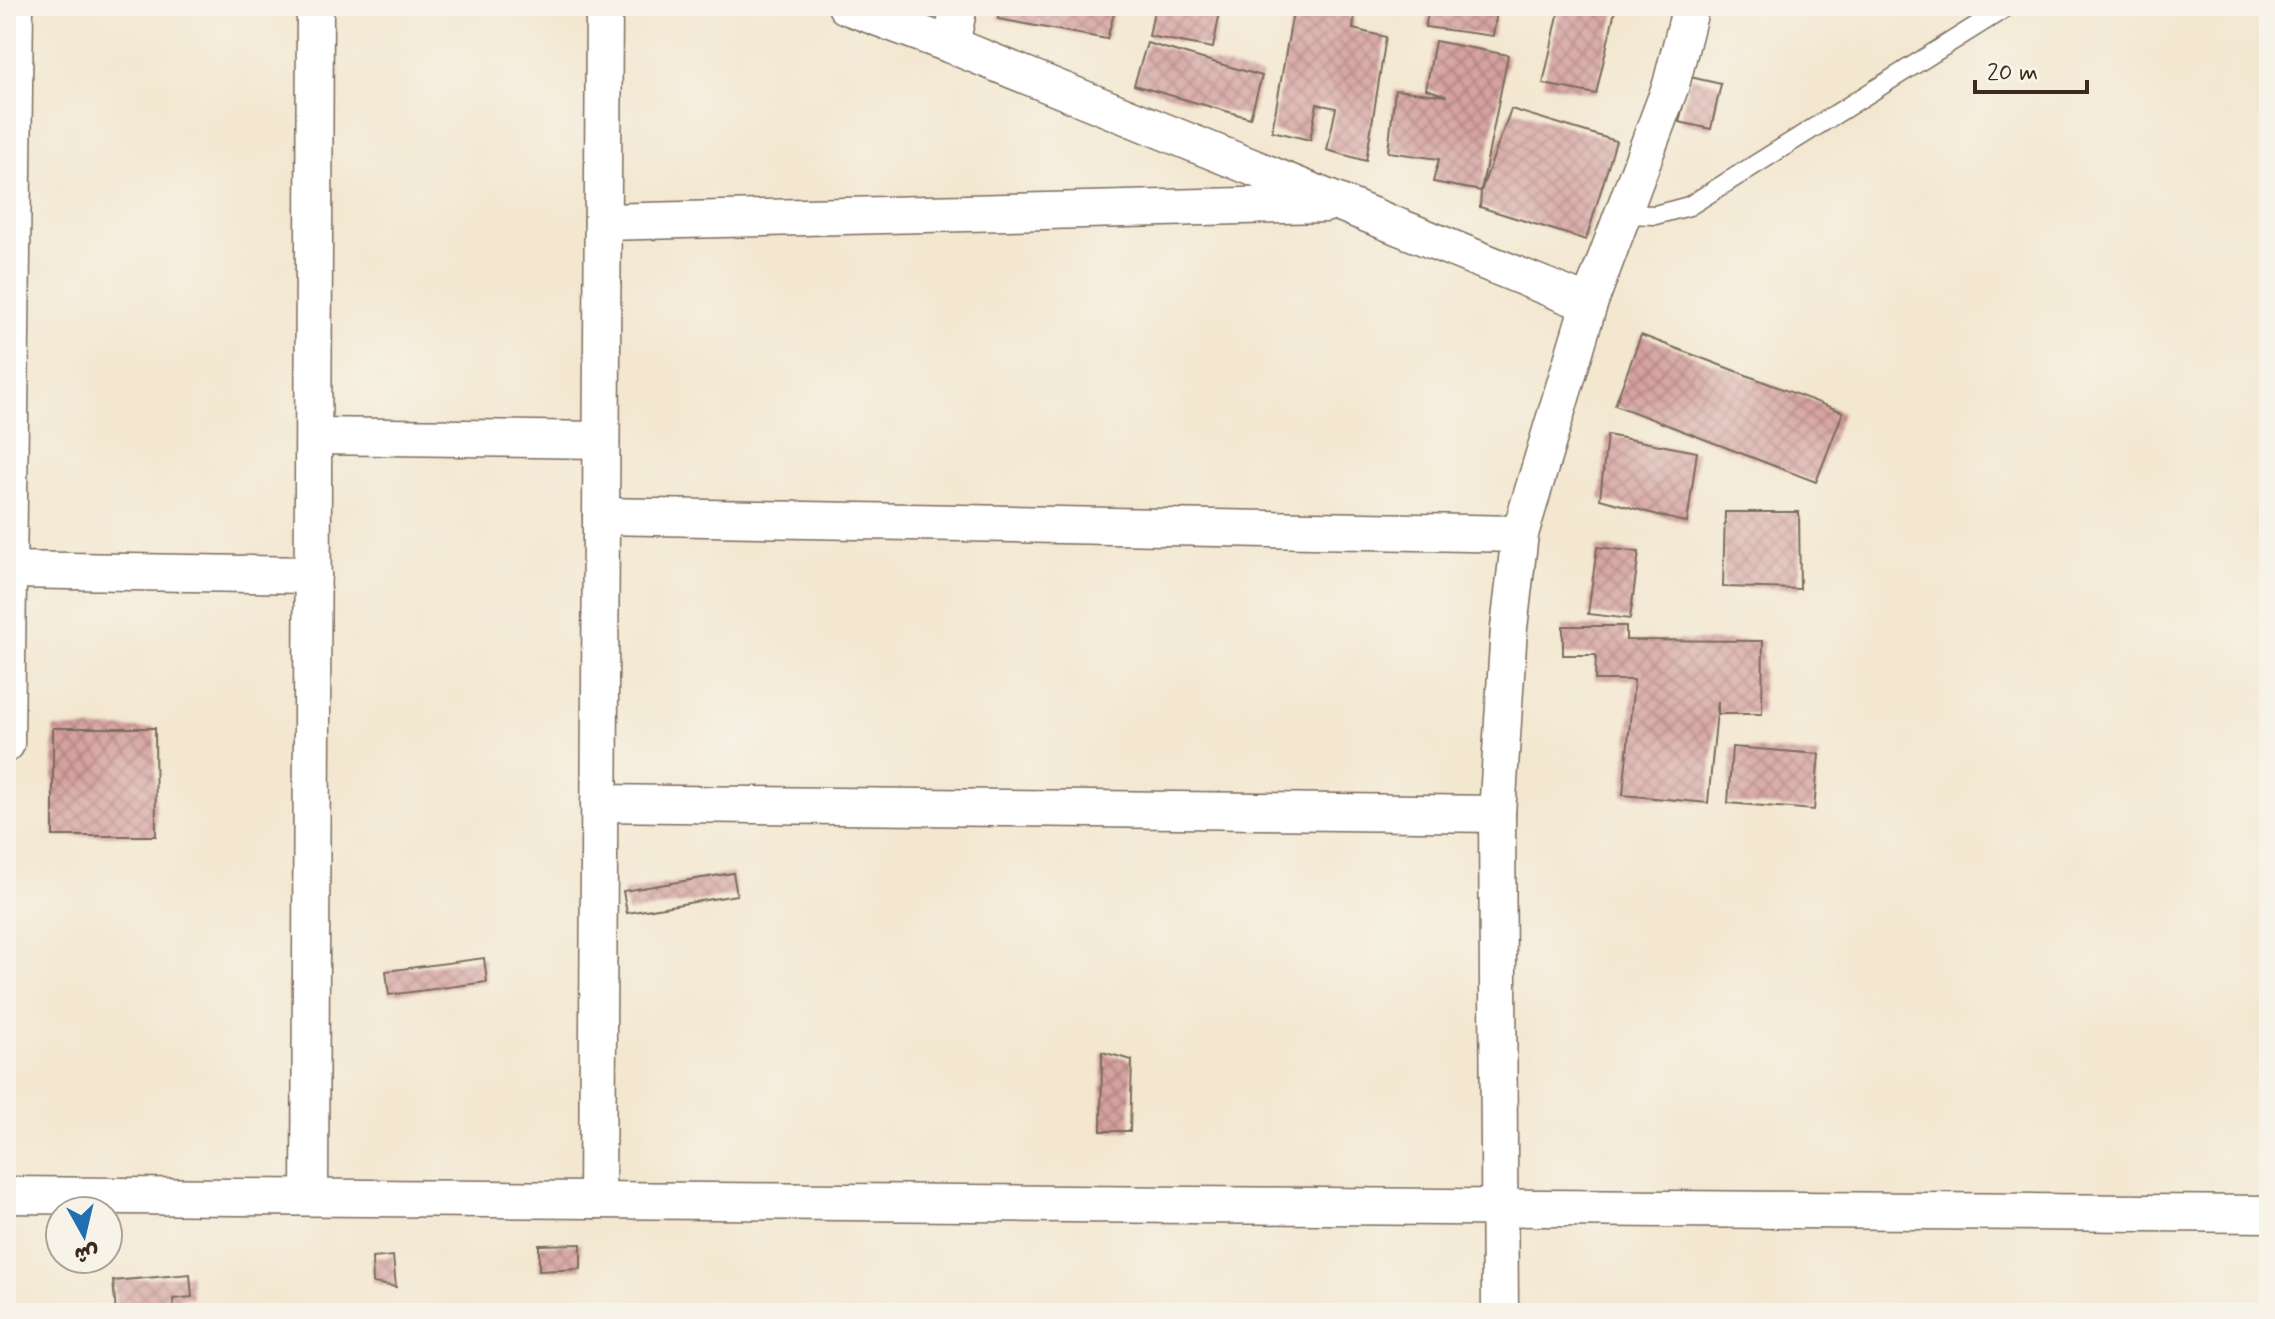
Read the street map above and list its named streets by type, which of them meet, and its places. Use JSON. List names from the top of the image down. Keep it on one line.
{"scale_bar":"20 m","north":"bottom"}
